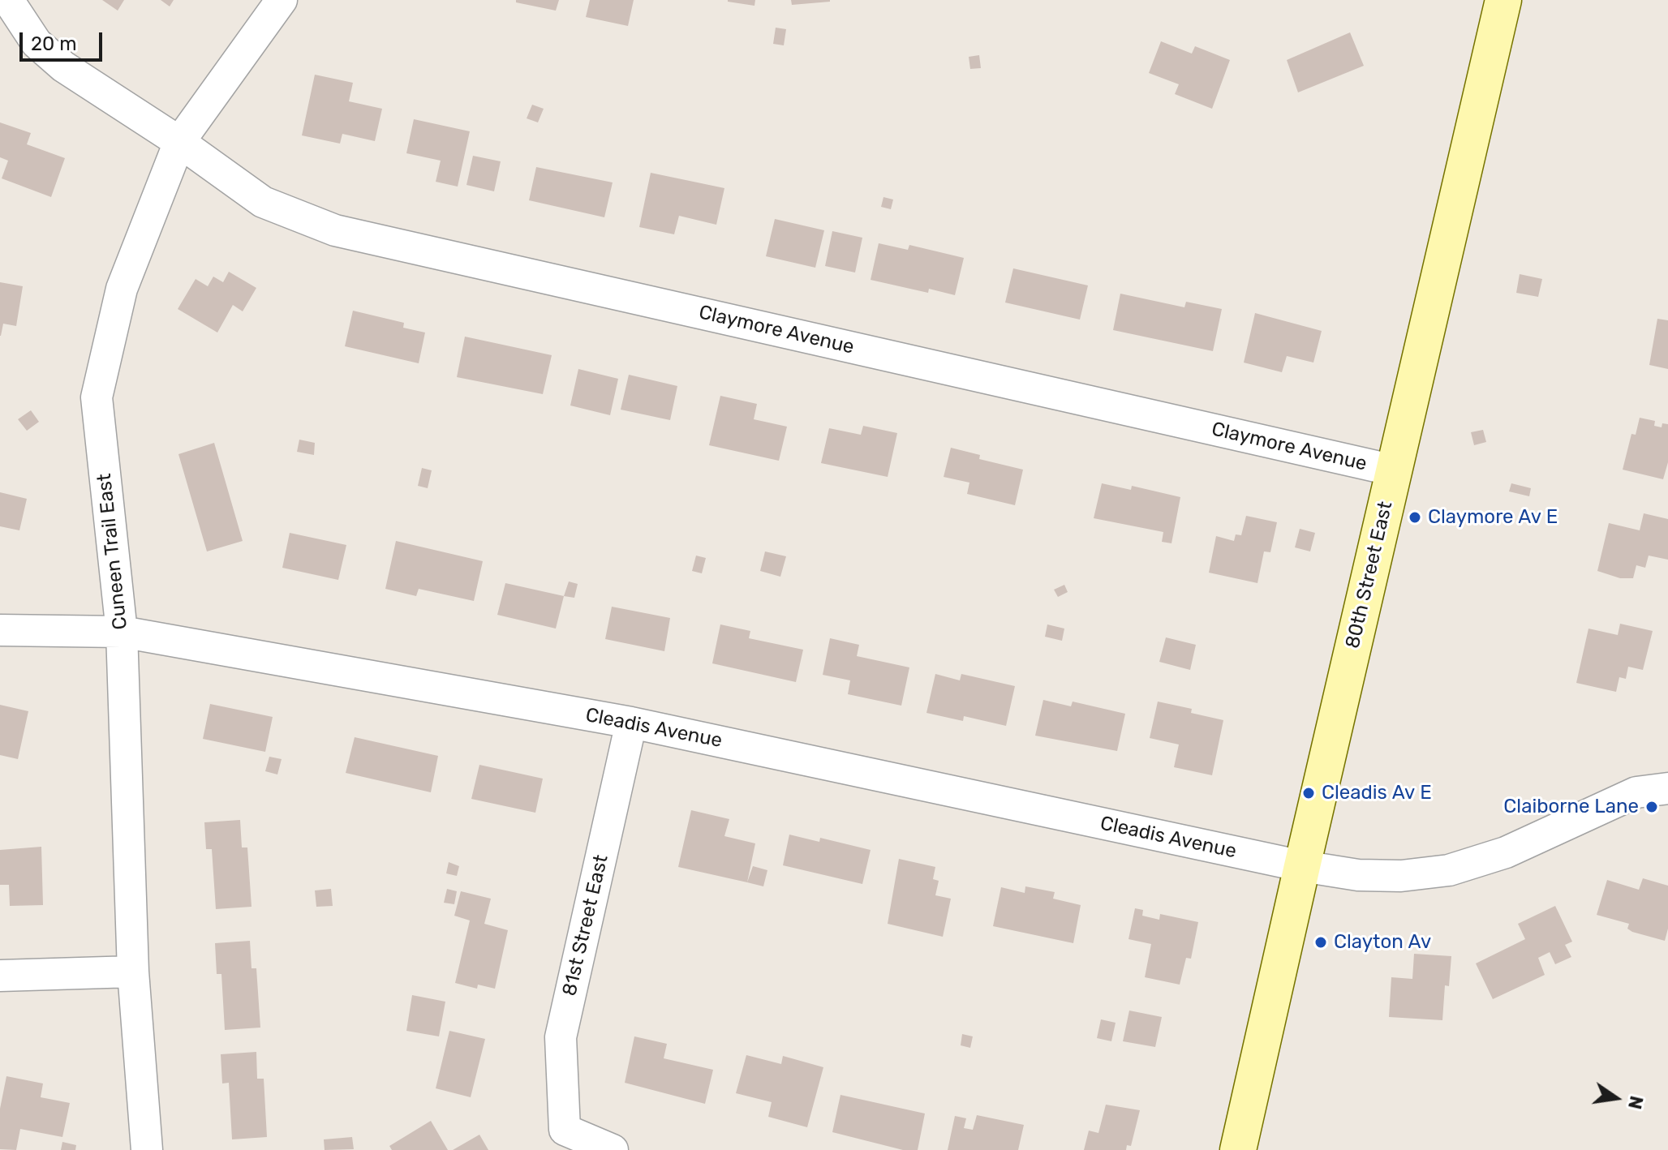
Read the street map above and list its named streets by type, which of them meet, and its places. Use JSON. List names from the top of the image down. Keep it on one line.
{"streets":{"street":["Claymore Avenue","Cuneen Trail East","80th Street East","Cleadis Avenue","81st Street East"]},"crossings":[["Claymore Avenue","Cuneen Trail East"],["Claymore Avenue","80th Street East"],["Cuneen Trail East","Cleadis Avenue"],["80th Street East","Cleadis Avenue"],["Cleadis Avenue","81st Street East"]],"places":["Claymore Av E","Cleadis Av E","Claiborne Lane","Clayton Av"],"scale_bar":"20 m","north":"right"}
